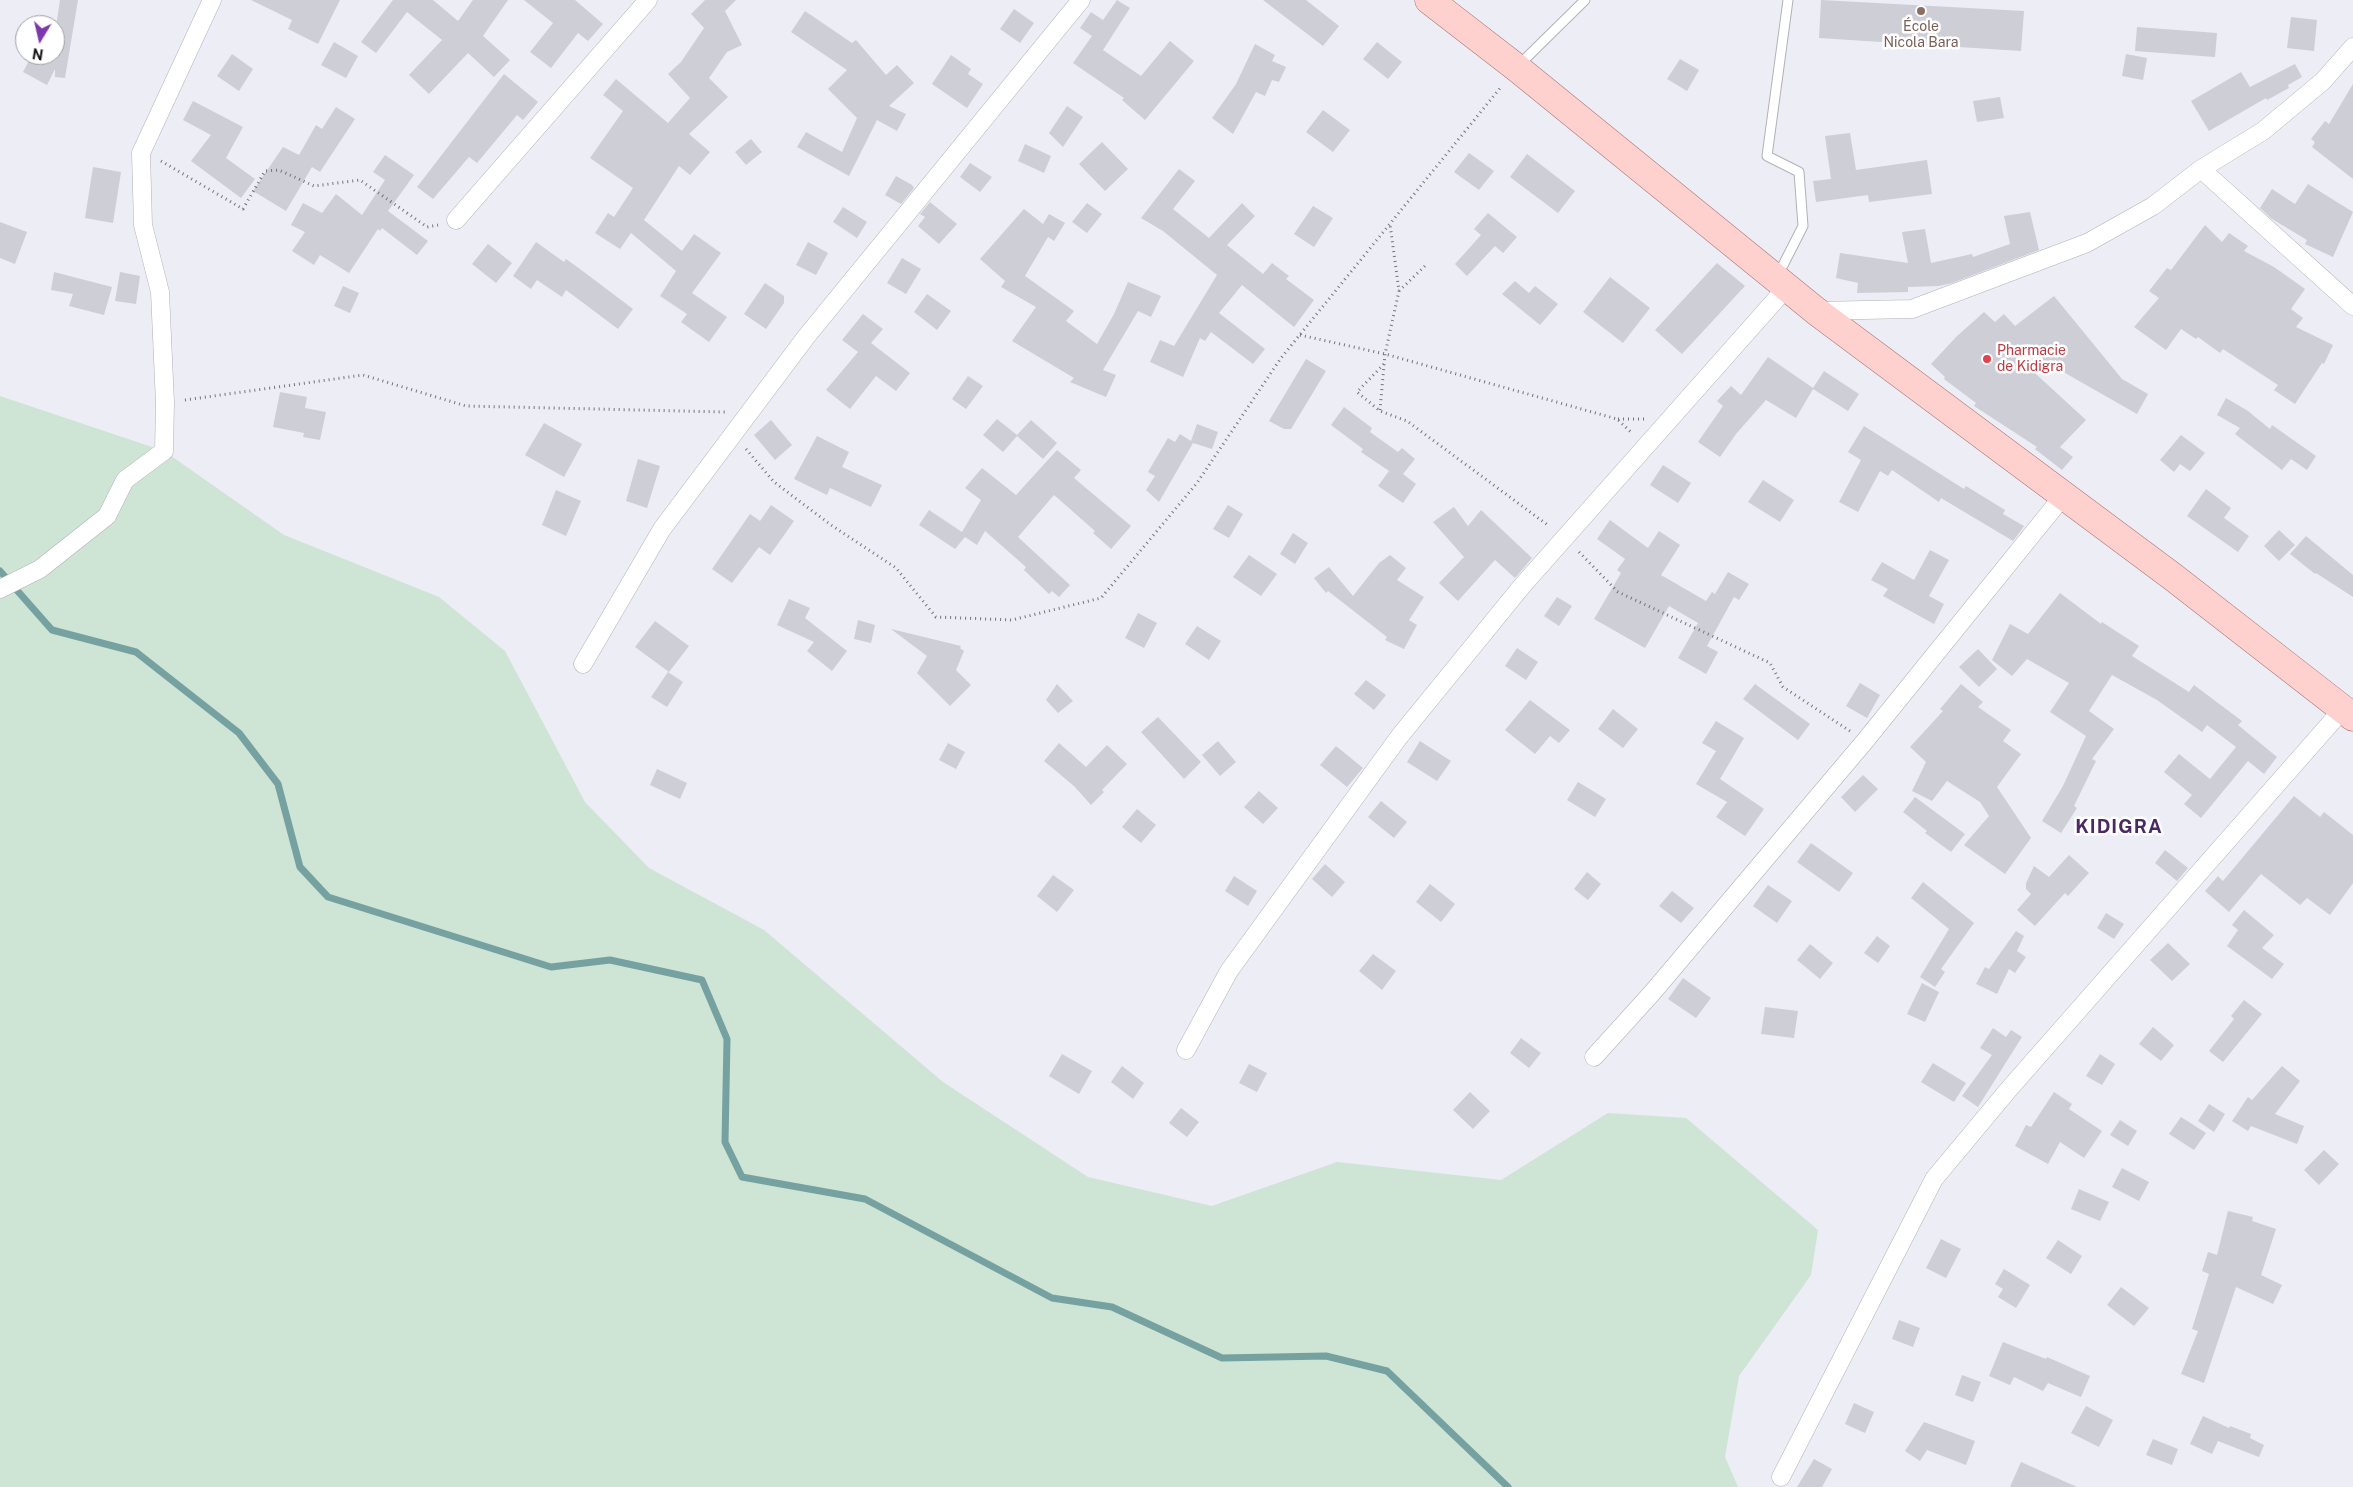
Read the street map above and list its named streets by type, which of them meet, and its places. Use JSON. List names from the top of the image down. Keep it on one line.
{"districts":["KIDIGRA"],"places":["École Nicola Bara","Pharmacie de Kidigra"],"north":"bottom"}
